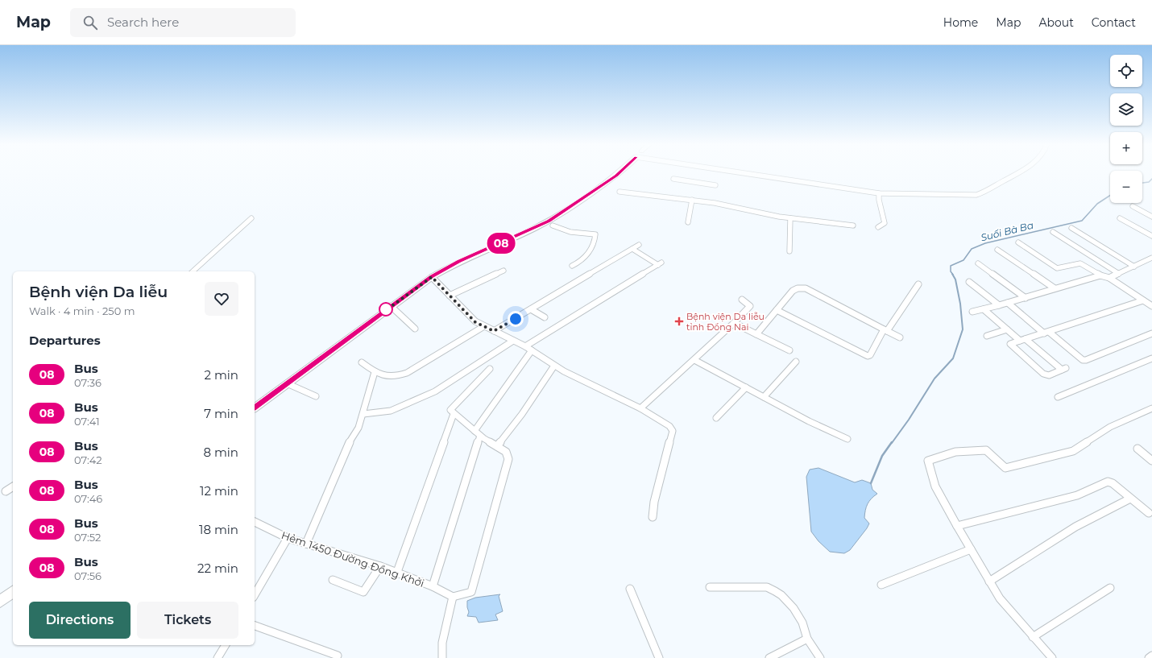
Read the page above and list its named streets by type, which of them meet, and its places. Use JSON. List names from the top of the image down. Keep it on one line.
{"streets":{"street":["Hẻm 1450 Đường Đồng Khởi"]},"water":["Suối Bà Ba"],"places":{"health":["Bệnh viện Da liễu tỉnh Đồng Nai"]},"lines":["bus line 08"],"page":{"header":"Map","search":"Search here","nav":["Home","Map","About","Contact"],"on_map":"08","map_buttons":["+","−"],"heading":[["Bệnh viện Da liễu","Walk · 4 min · 250 m"],"Departures"],"list":[{"mark":"08","name":"Bus","note":"07:36","value":"2 min"},{"mark":"08","name":"Bus","note":"07:41","value":"7 min"},{"mark":"08","name":"Bus","note":"07:42","value":"8 min"},{"mark":"08","name":"Bus","note":"07:46","value":"12 min"},{"mark":"08","name":"Bus","note":"07:52","value":"18 min"},{"mark":"08","name":"Bus","note":"07:56","value":"22 min"}],"buttons":["Directions","Tickets"]}}
